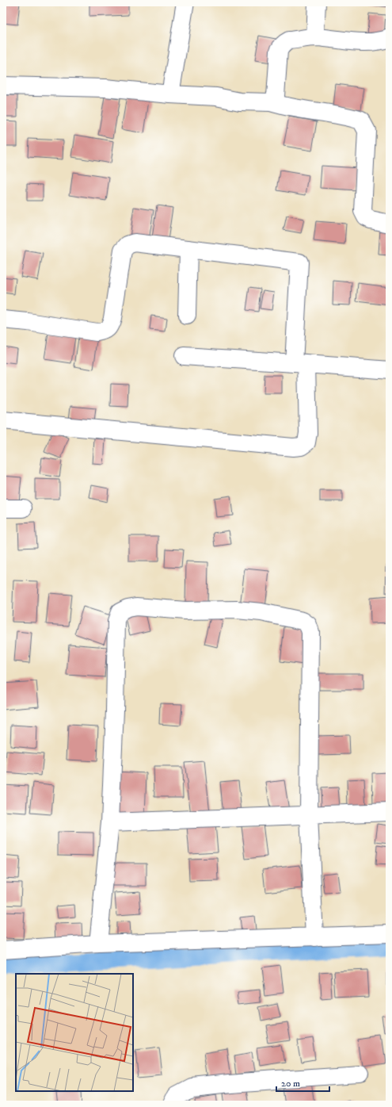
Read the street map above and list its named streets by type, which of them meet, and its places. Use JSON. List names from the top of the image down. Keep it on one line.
{"scale_bar":"20 m"}
